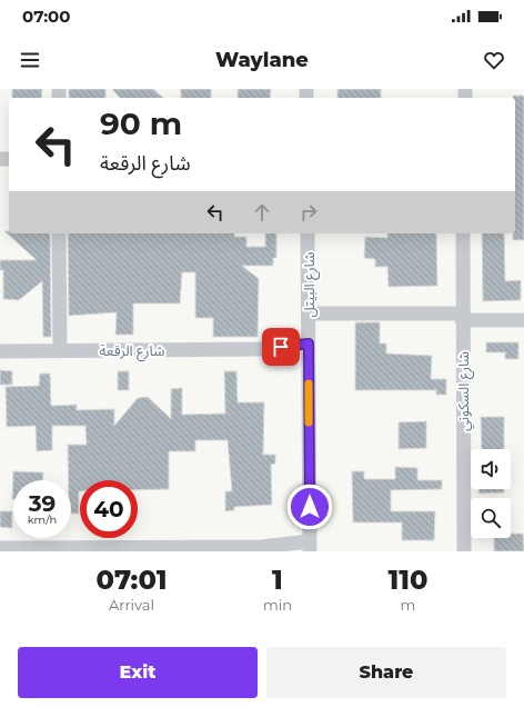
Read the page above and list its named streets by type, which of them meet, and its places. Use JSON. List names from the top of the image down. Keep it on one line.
{"streets":{"street":["شارع البيتل","شارع الرقعة","شارع السكوني"]},"crossings":[["شارع البيتل","شارع الرقعة"]],"page":{"status":"07:00","header":"Waylane","turn":["90 m","شارع الرقعة"],"speed":"39 km/h","limit":"40","eta":["07:01","Arrival","1","min","110","m"],"buttons":["Exit","Share"]}}
